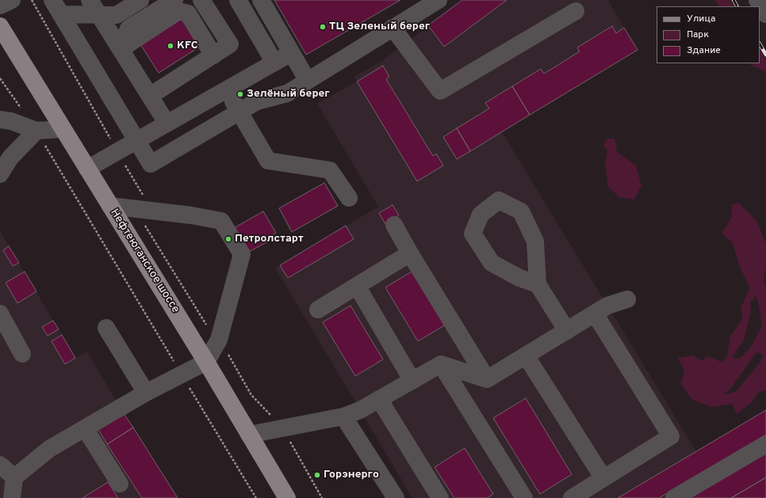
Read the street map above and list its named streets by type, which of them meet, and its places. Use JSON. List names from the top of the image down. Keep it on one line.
{"streets":{"main road":["Нефтеюганское шоссе"]},"places":["ТЦ Зеленый берег","KFC","Зелёный берег","Петролстарт","Горэнерго"],"legend":["Улица","Парк","Здание"]}
